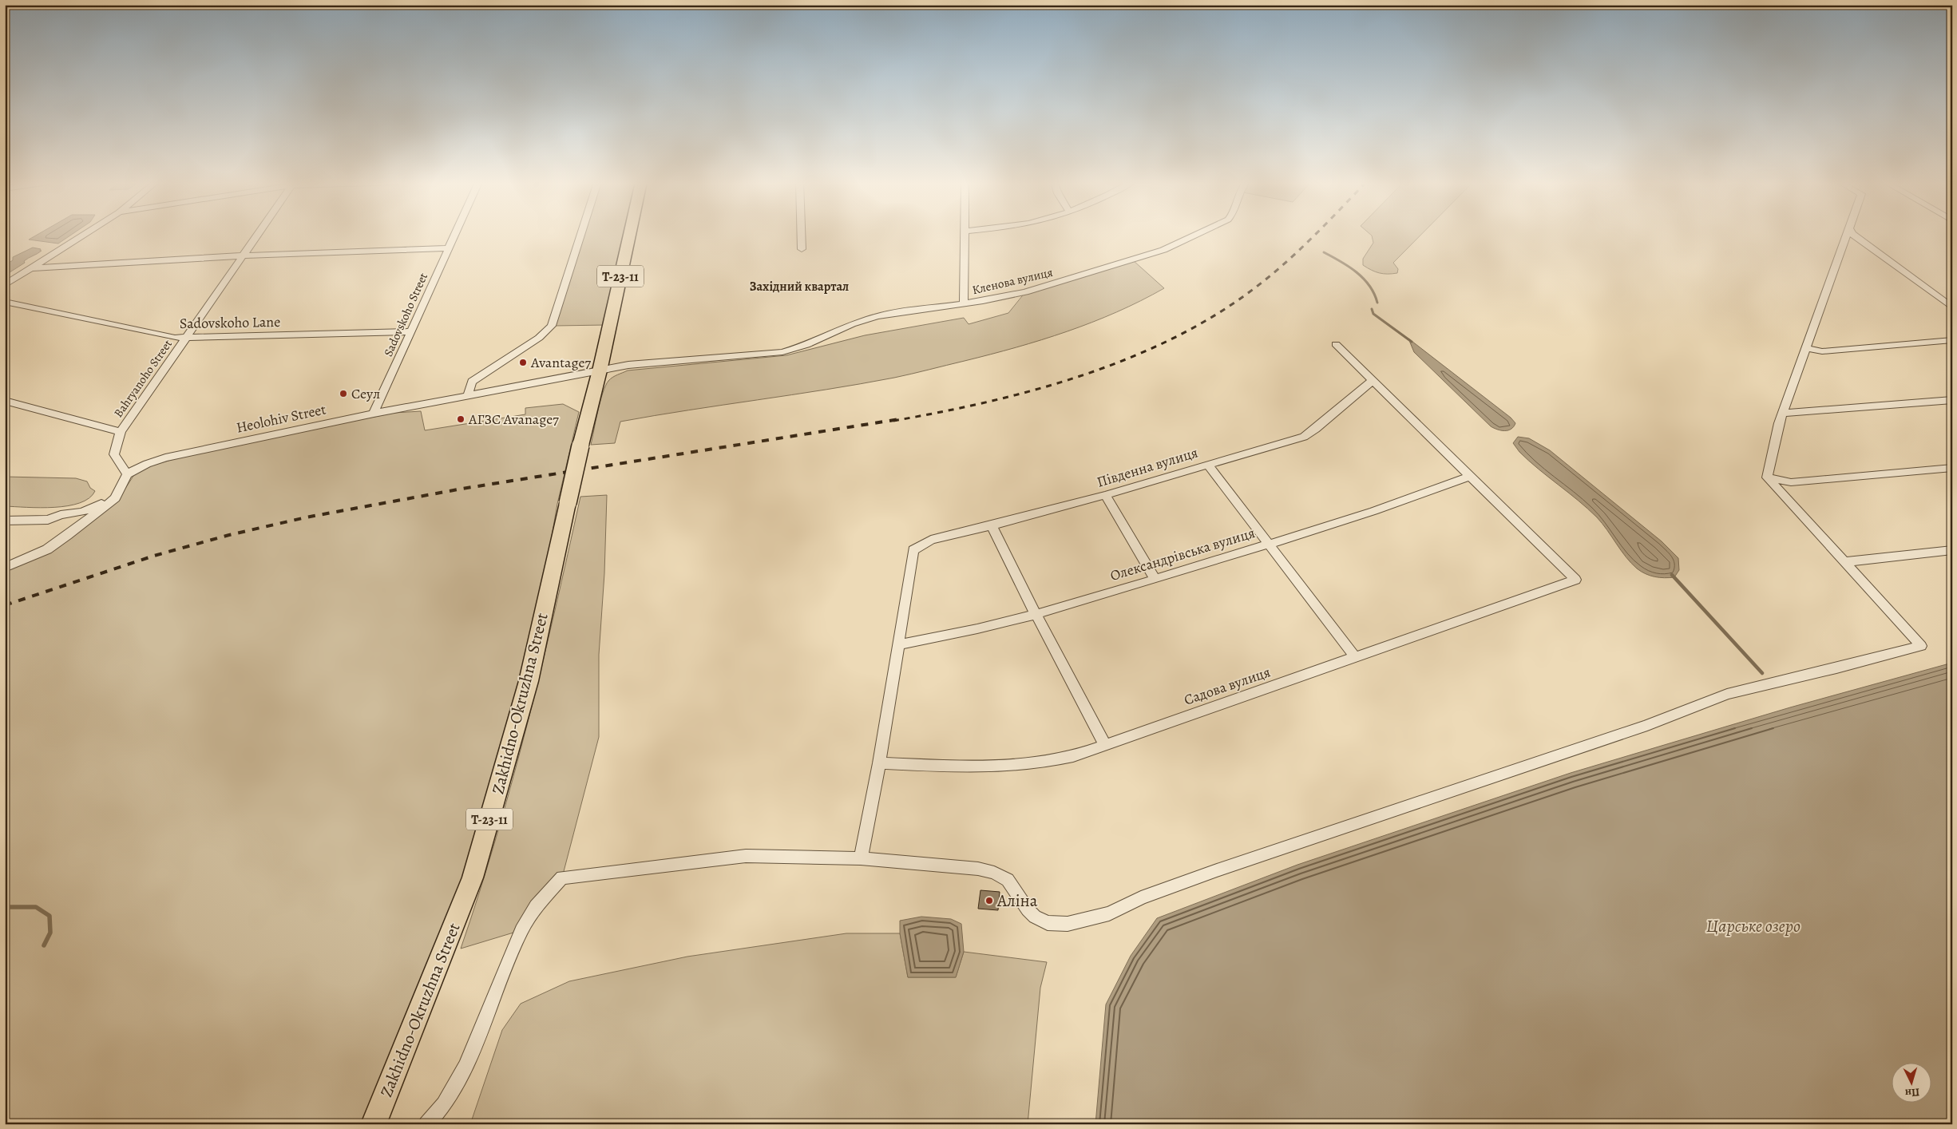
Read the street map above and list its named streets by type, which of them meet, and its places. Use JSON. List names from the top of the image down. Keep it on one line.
{"streets":{"main road":["Т-23-11","Zakhidno-Okruzhna Street"],"street":["Кленова вулиця","Sadovskoho Street","Sadovskoho Lane","Bahryanoho Street","Heolohiv Street","Південна вулиця","Олександрівська вулиця","Садова вулиця"]},"crossings":[["Т-23-11","Кленова вулиця"],["Т-23-11","Heolohiv Street"],["Т-23-11","Zakhidno-Okruzhna Street"],["Кленова вулиця","Heolohiv Street"],["Кленова вулиця","Zakhidno-Okruzhna Street"],["Sadovskoho Street","Sadovskoho Lane"],["Sadovskoho Street","Heolohiv Street"],["Sadovskoho Lane","Bahryanoho Street"],["Bahryanoho Street","Heolohiv Street"],["Heolohiv Street","Zakhidno-Okruzhna Street"],["Південна вулиця","Олександрівська вулиця"],["Олександрівська вулиця","Садова вулиця"]],"districts":["Західний квартал"],"water":["Царське озеро"],"places":["Avantage7","Сеул","АГЗС Avanage7","Аліна"],"north":"bottom"}
